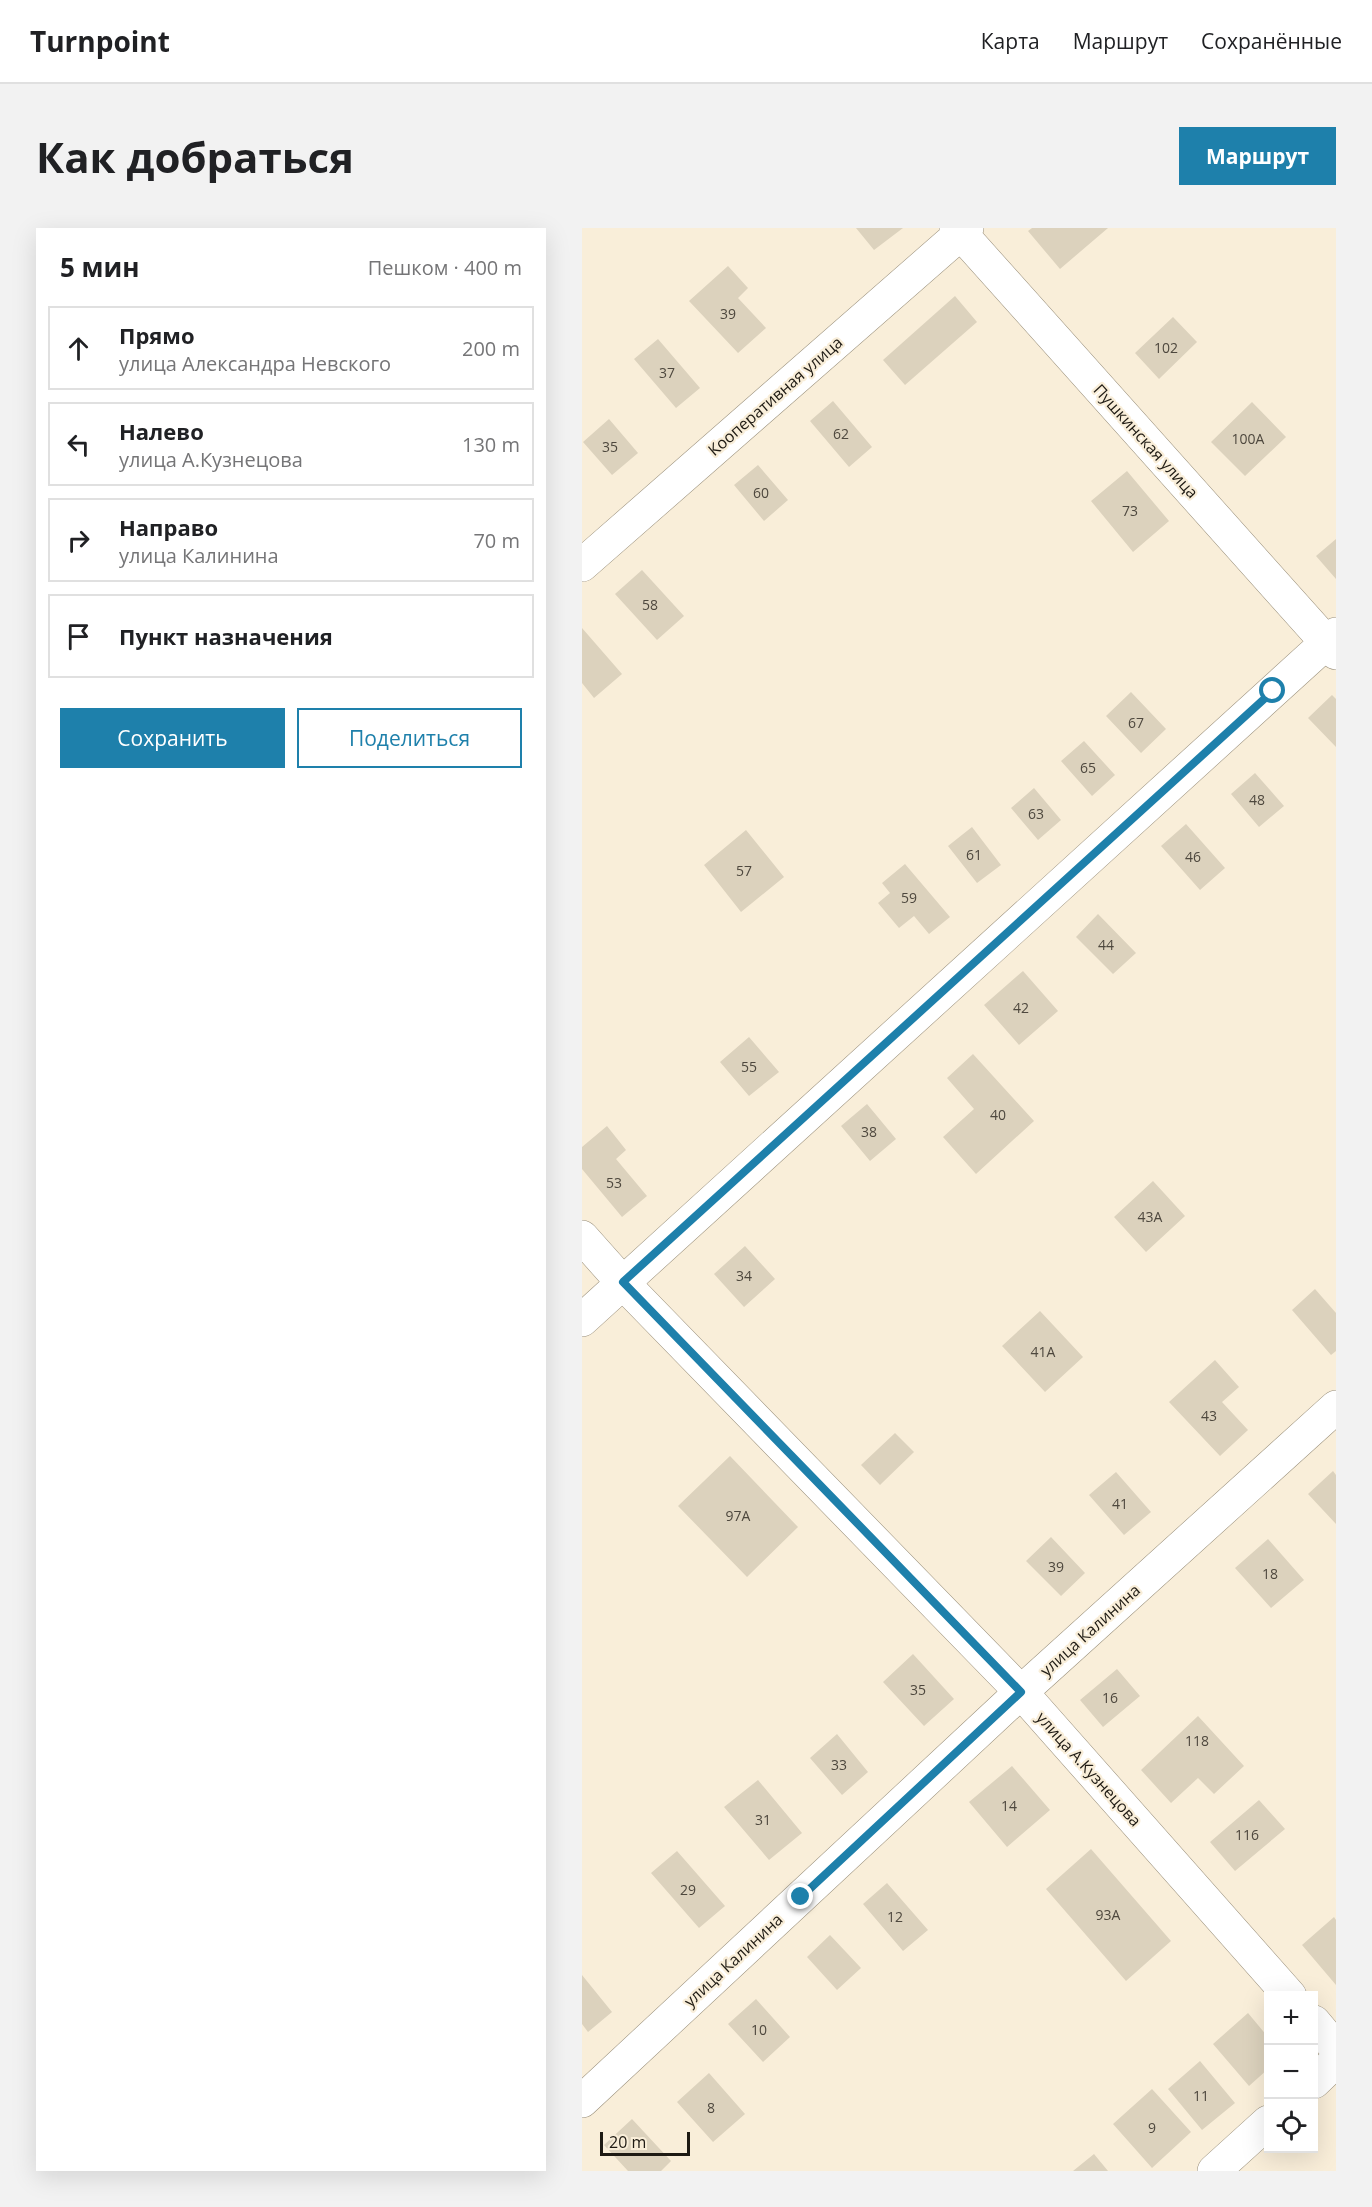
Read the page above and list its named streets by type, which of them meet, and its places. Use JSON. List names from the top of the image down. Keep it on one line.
{"streets":{"street":["Кооперативная улица","Пушкинская улица","улица Калинина","улица А.Кузнецова"]},"crossings":[["Кооперативная улица","Пушкинская улица"],["улица Калинина","улица А.Кузнецова"]],"house_numbers":["39","102","37","62","100А","35","60","73","58","67","65","48","63","61","46","57","59","44","42","55","40","38","53","43А","34","41А","43","41","97А","39","18","35","16","118","33","14","31","116","29","93А","12","10","11","8","9"],"scale_bar":"20 m","page":{"header":"Turnpoint","nav":["Карта","Маршрут","Сохранённые"],"buttons":["Маршрут",["Сохранить","Поделиться"]],"title":"Как добраться","heading":["5 мин","Пешком · 400 m"],"list":[["Прямо","улица Александра Невского","200 m"],["Налево","улица А.Кузнецова","130 m"],["Направо","улица Калинина","70 m"],"Пункт назначения"],"map_buttons":["+","−"],"scale":"20 m"}}
